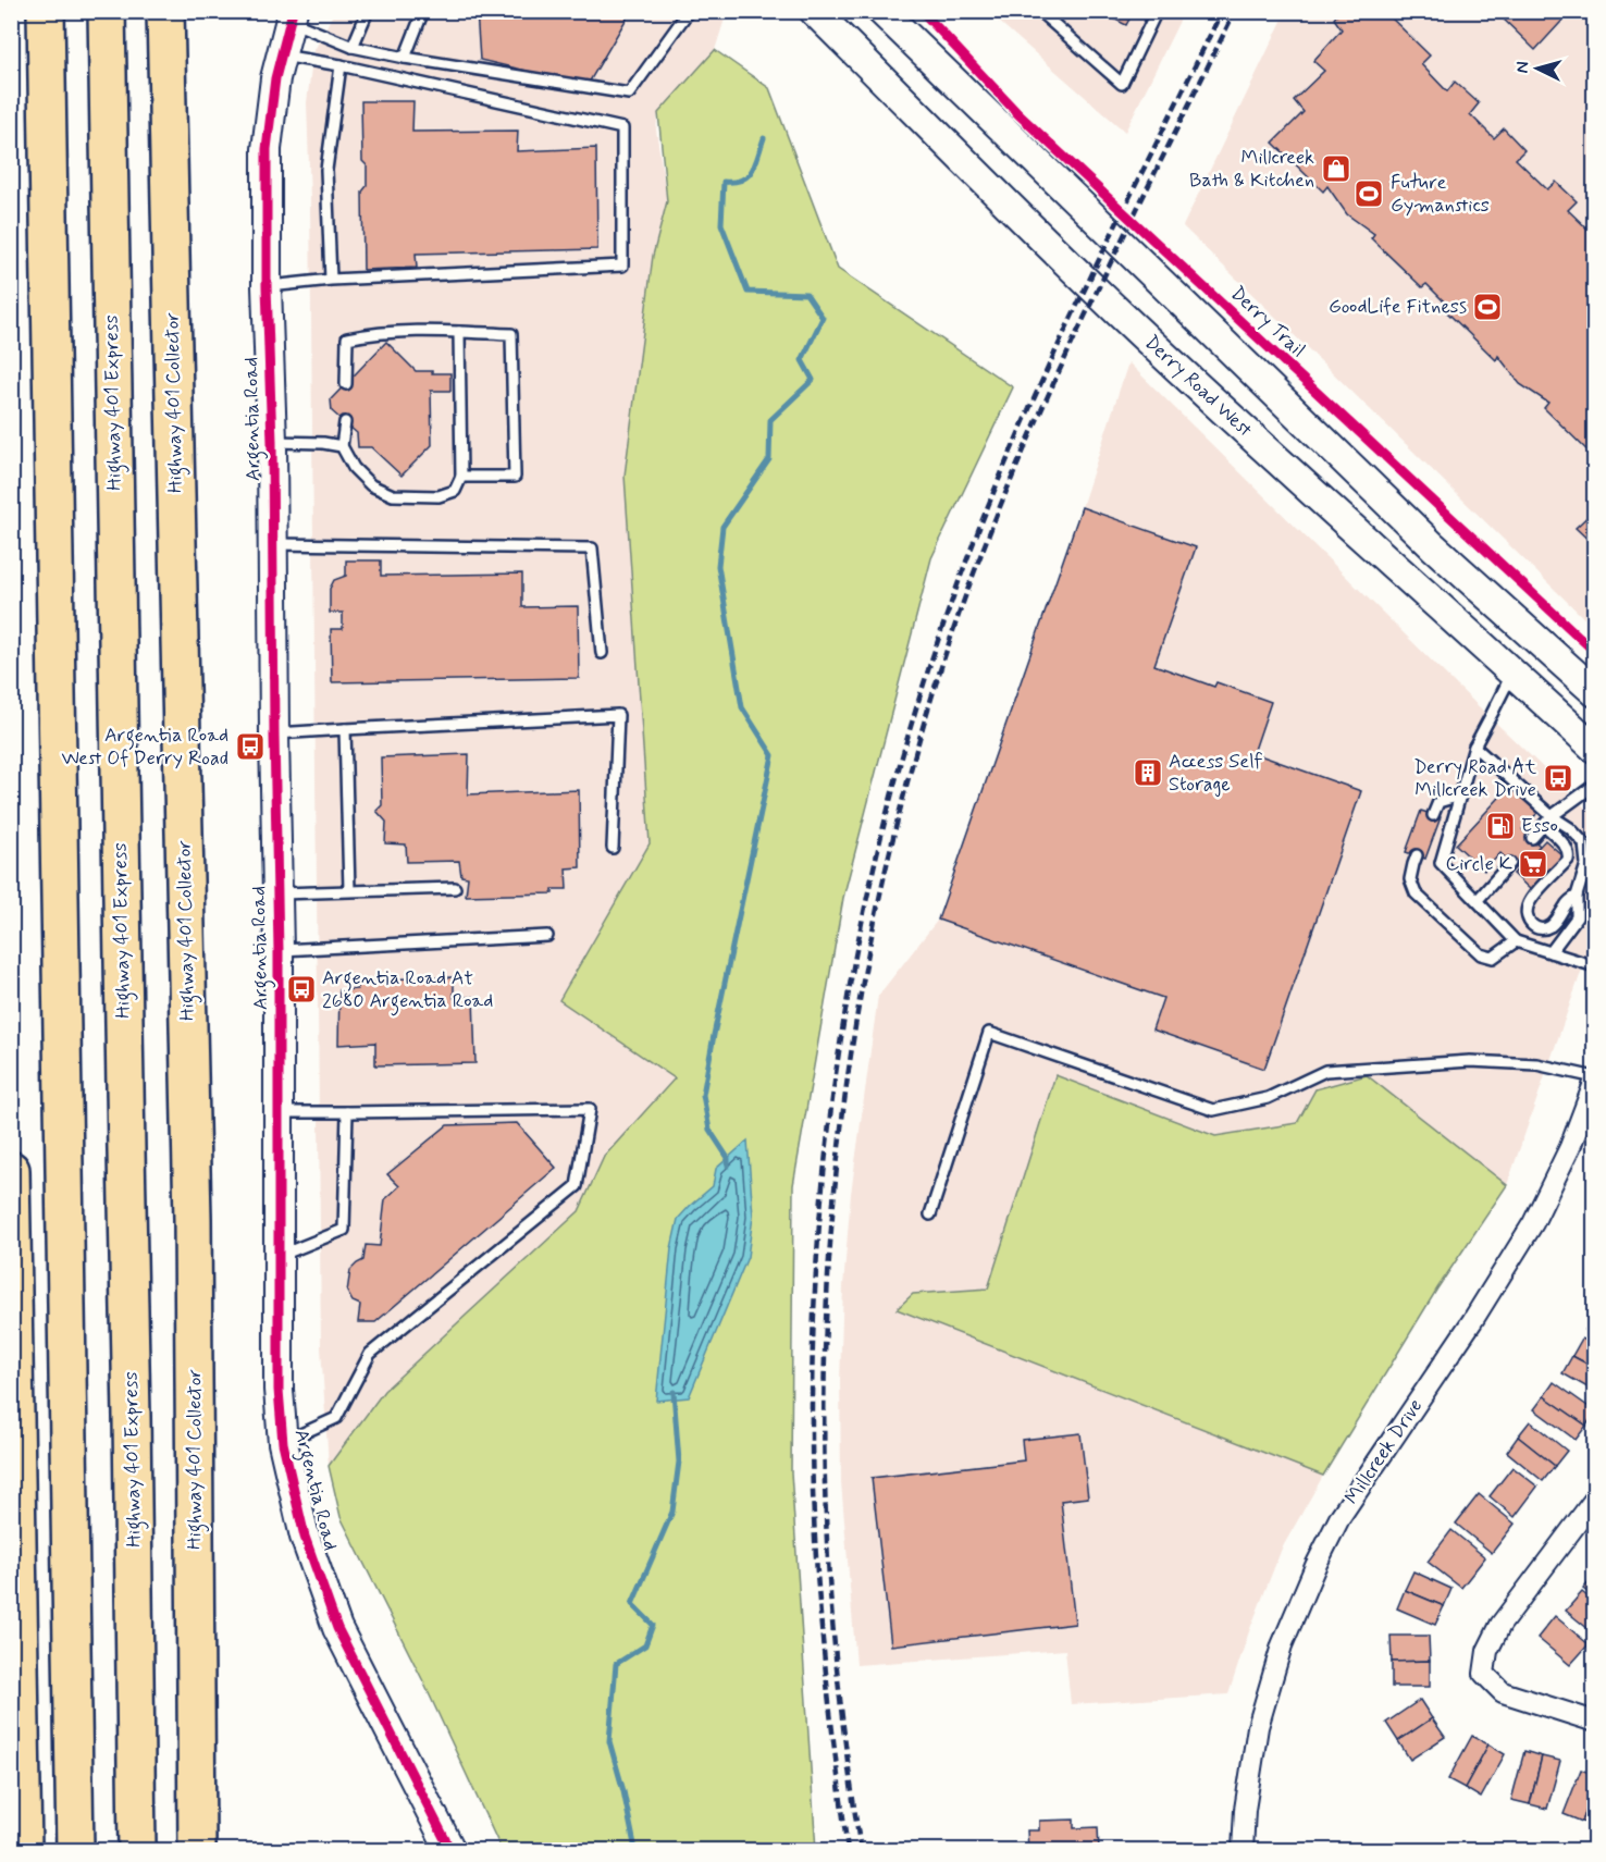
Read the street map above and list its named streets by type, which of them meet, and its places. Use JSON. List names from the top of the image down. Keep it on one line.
{"streets":{"highway":["Highway 401 Express","Highway 401 Collector"],"main road":["Derry Road West","Argentia Road"],"street":["Millcreek Drive"],"cycle path":["Derry Trail"]},"places":{"shop":["Millcreek Bath & Kitchen"],"sports":["Future Gymanstics","GoodLife Fitness"],"bus stop":["Argentia Road West Of Derry Road","Derry Road At Millcreek Drive","Argentia Road At 2680 Argentia Road"],"building":["Access Self Storage"],"fuel station":["Esso"],"supermarket":["Circle K"]},"north":"left"}
